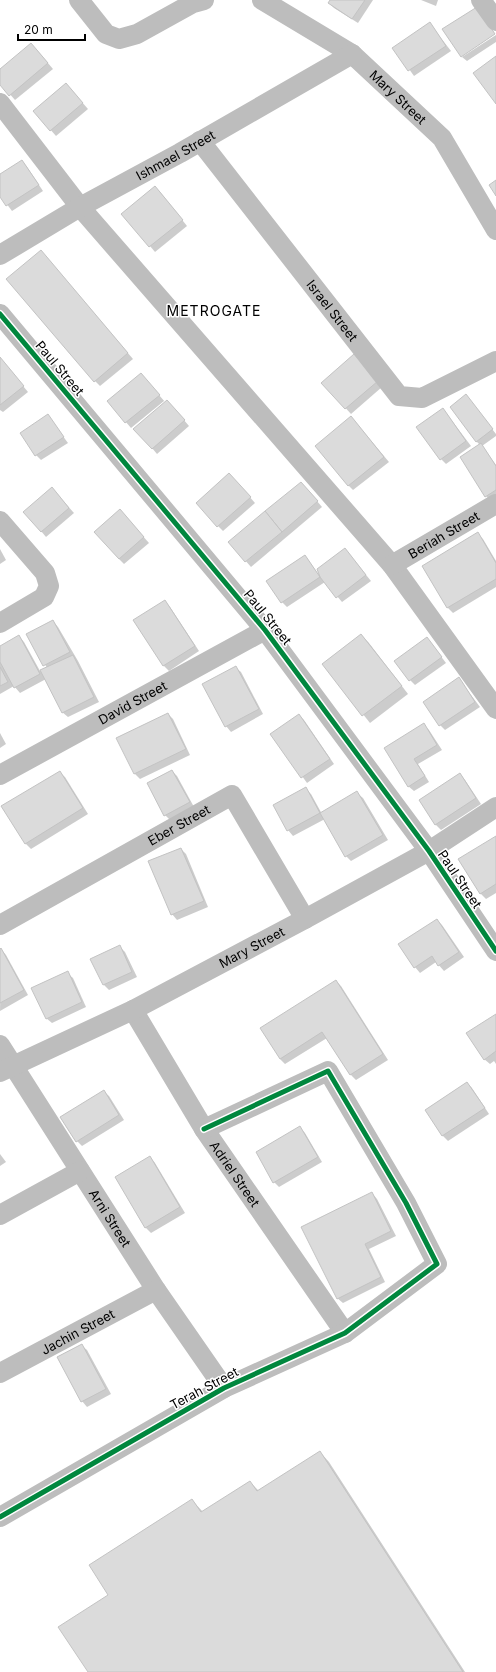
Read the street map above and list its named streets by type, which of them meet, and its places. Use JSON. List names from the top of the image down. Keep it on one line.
{"streets":{"street":["Mary Street","Ishmael Street","Israel Street","Paul Street","Beriah Street","David Street","Eber Street","Adriel Street","Arni Street","Jachin Street","Terah Street"]},"crossings":[["Mary Street","Ishmael Street"],["Mary Street","Paul Street"],["Mary Street","Eber Street"],["Mary Street","Adriel Street"],["Mary Street","Arni Street"],["Ishmael Street","Israel Street"],["Paul Street","David Street"],["Adriel Street","Terah Street"],["Arni Street","Jachin Street"],["Arni Street","Terah Street"]],"districts":["METROGATE"],"scale_bar":"20 m"}
